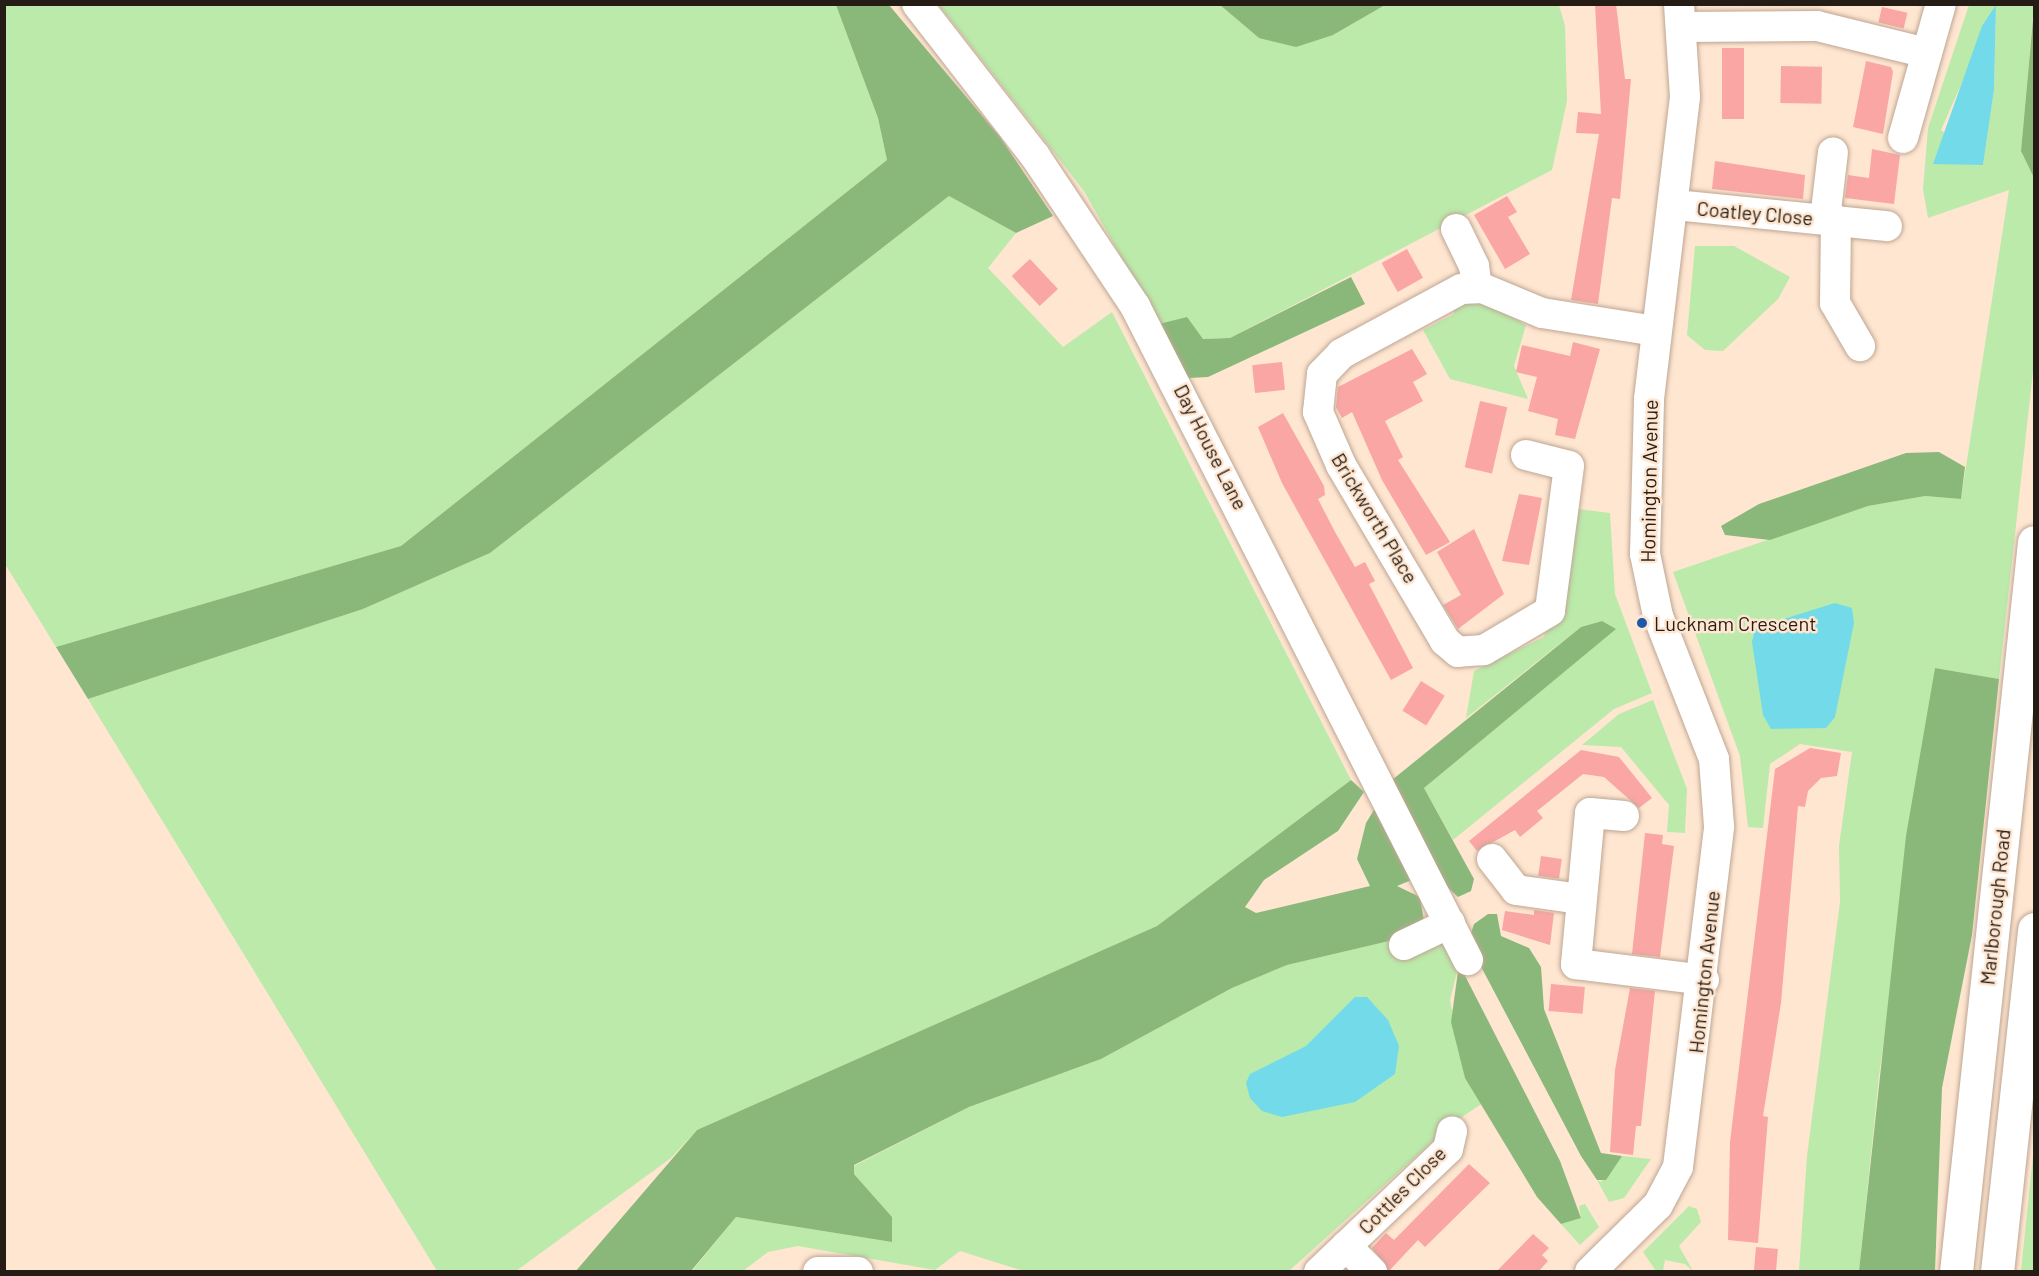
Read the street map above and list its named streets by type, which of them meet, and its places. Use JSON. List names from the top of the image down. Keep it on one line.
{"streets":{"highway":["Marlborough Road"],"street":["Coatley Close","Day House Lane","Homington Avenue","Brickworth Place","Cottles Close"]},"crossings":[["Coatley Close","Homington Avenue"]],"places":["Lucknam Crescent"]}
